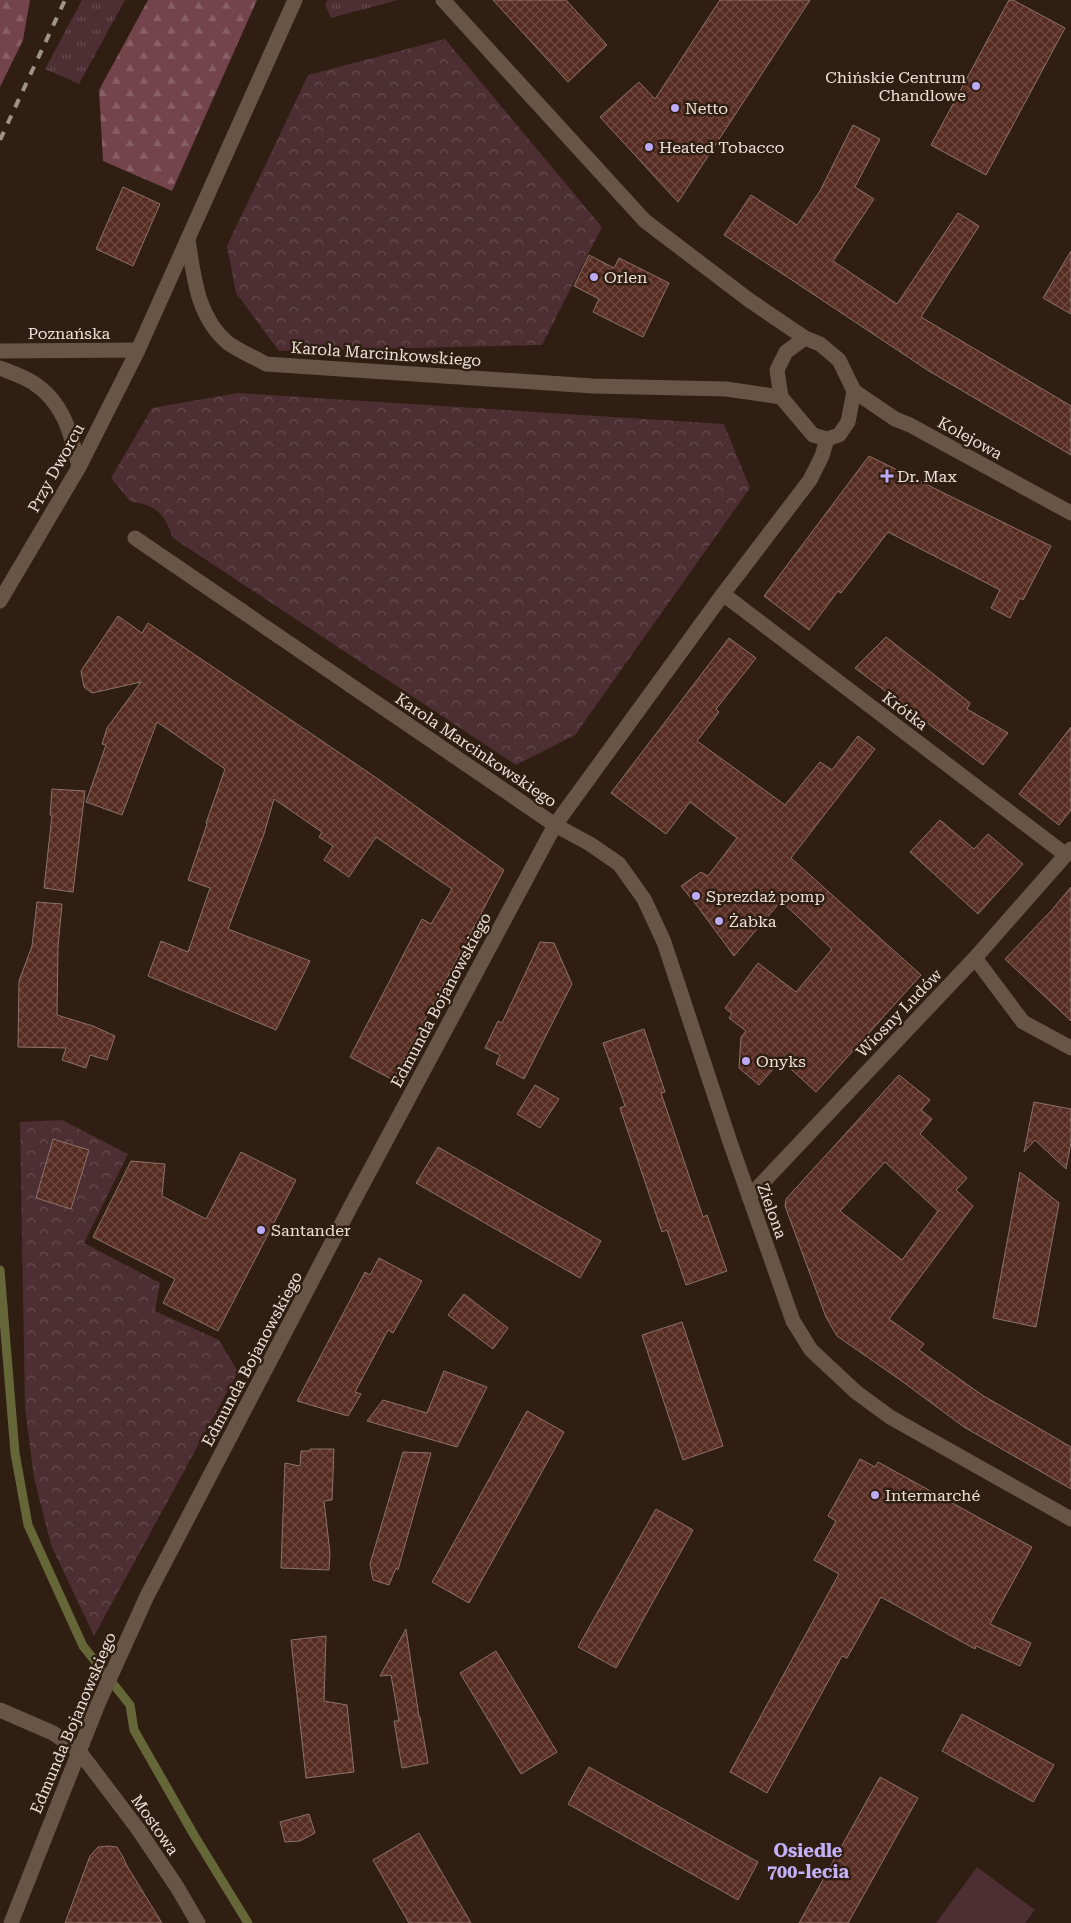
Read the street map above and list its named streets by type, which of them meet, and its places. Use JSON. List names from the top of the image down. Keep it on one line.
{"streets":{"street":["Poznańska","Karola Marcinkowskiego","Kolejowa","Przy Dworcu","Krótka","Edmunda Bojanowskiego","Wiosny Ludów","Zielona","Mostowa"]},"crossings":[["Poznańska","Przy Dworcu"],["Karola Marcinkowskiego","Kolejowa"],["Karola Marcinkowskiego","Krótka"],["Karola Marcinkowskiego","Edmunda Bojanowskiego"],["Karola Marcinkowskiego","Zielona"],["Krótka","Wiosny Ludów"],["Edmunda Bojanowskiego","Zielona"],["Edmunda Bojanowskiego","Mostowa"],["Wiosny Ludów","Zielona"]],"districts":["Osiedle 700-lecia"],"places":{"other":["Chińskie Centrum Chandlowe","Netto","Heated Tobacco","Orlen","Sprezdaż pomp","Żabka","Onyks","Santander","Intermarché"],"health":["Dr. Max"]}}
